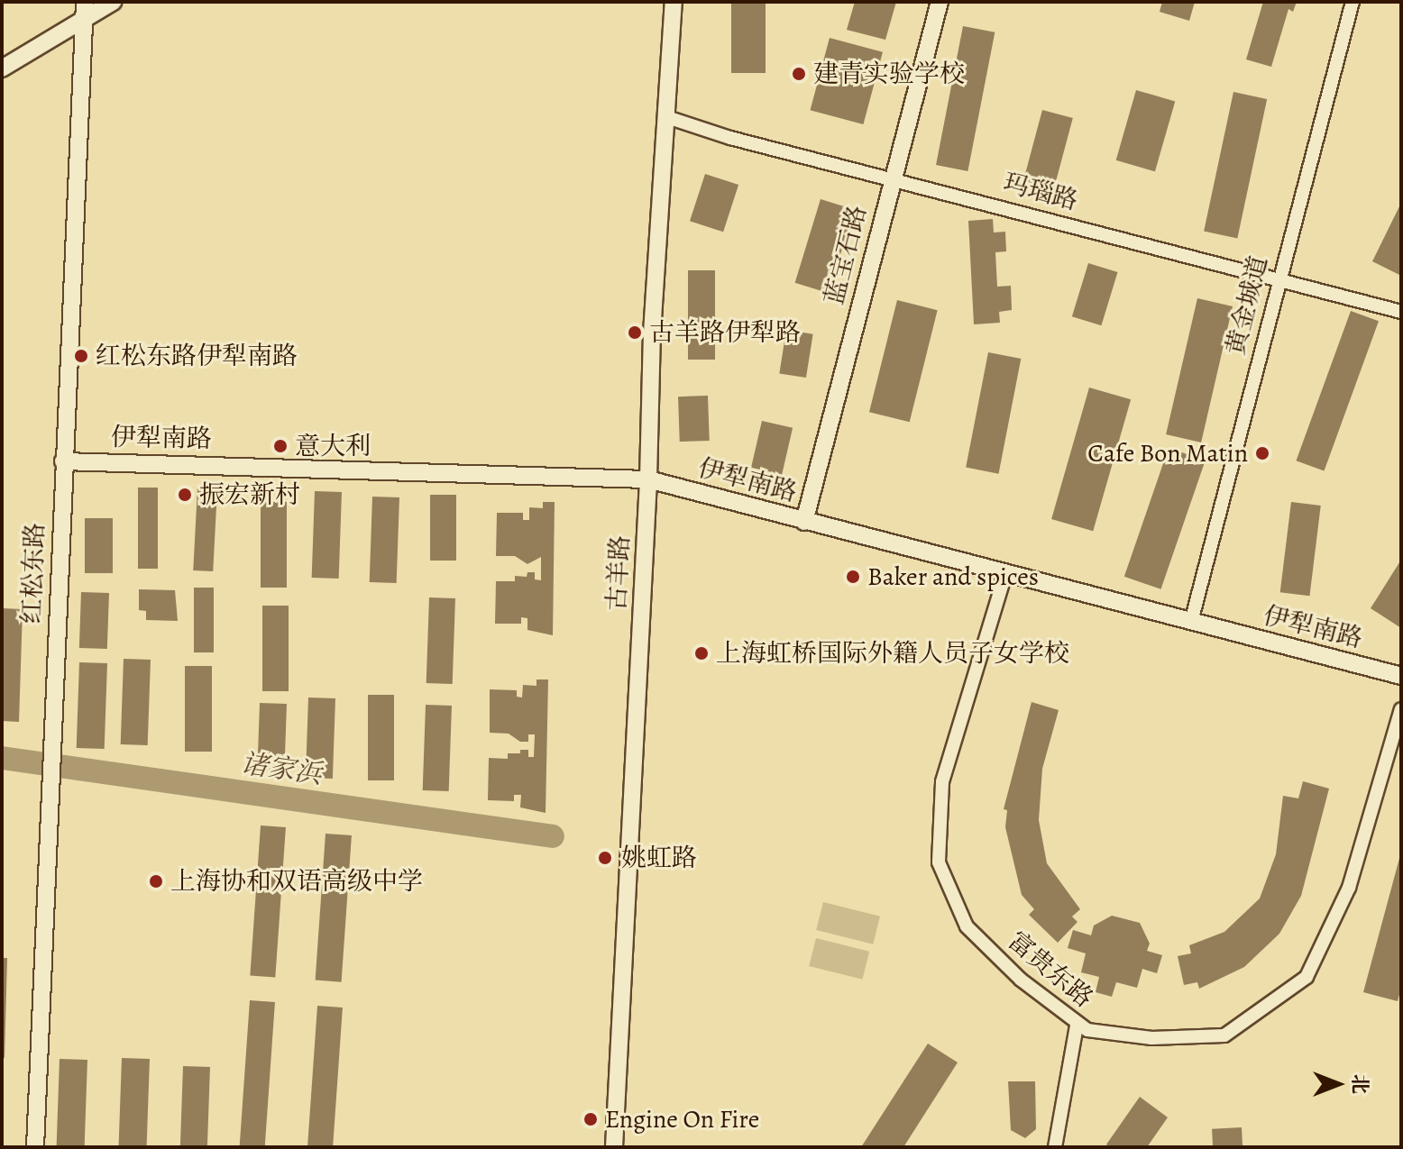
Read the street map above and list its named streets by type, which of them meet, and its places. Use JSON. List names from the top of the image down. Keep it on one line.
{"streets":{"street":["玛瑙路","蓝宝石路","黄金城道","伊犁南路","红松东路","古羊路","富贵东路"]},"crossings":[["玛瑙路","蓝宝石路"],["玛瑙路","黄金城道"],["玛瑙路","古羊路"],["蓝宝石路","伊犁南路"],["黄金城道","伊犁南路"],["伊犁南路","红松东路"],["伊犁南路","古羊路"],["伊犁南路","富贵东路"]],"water":["诸家浜"],"places":["建青实验学校","古羊路伊犁路","红松东路伊犁南路","意大利","Cafe Bon Matin","振宏新村","Baker and spices","上海虹桥国际外籍人员子女学校","姚虹路","上海协和双语高级中学","Engine On Fire"],"north":"right"}
